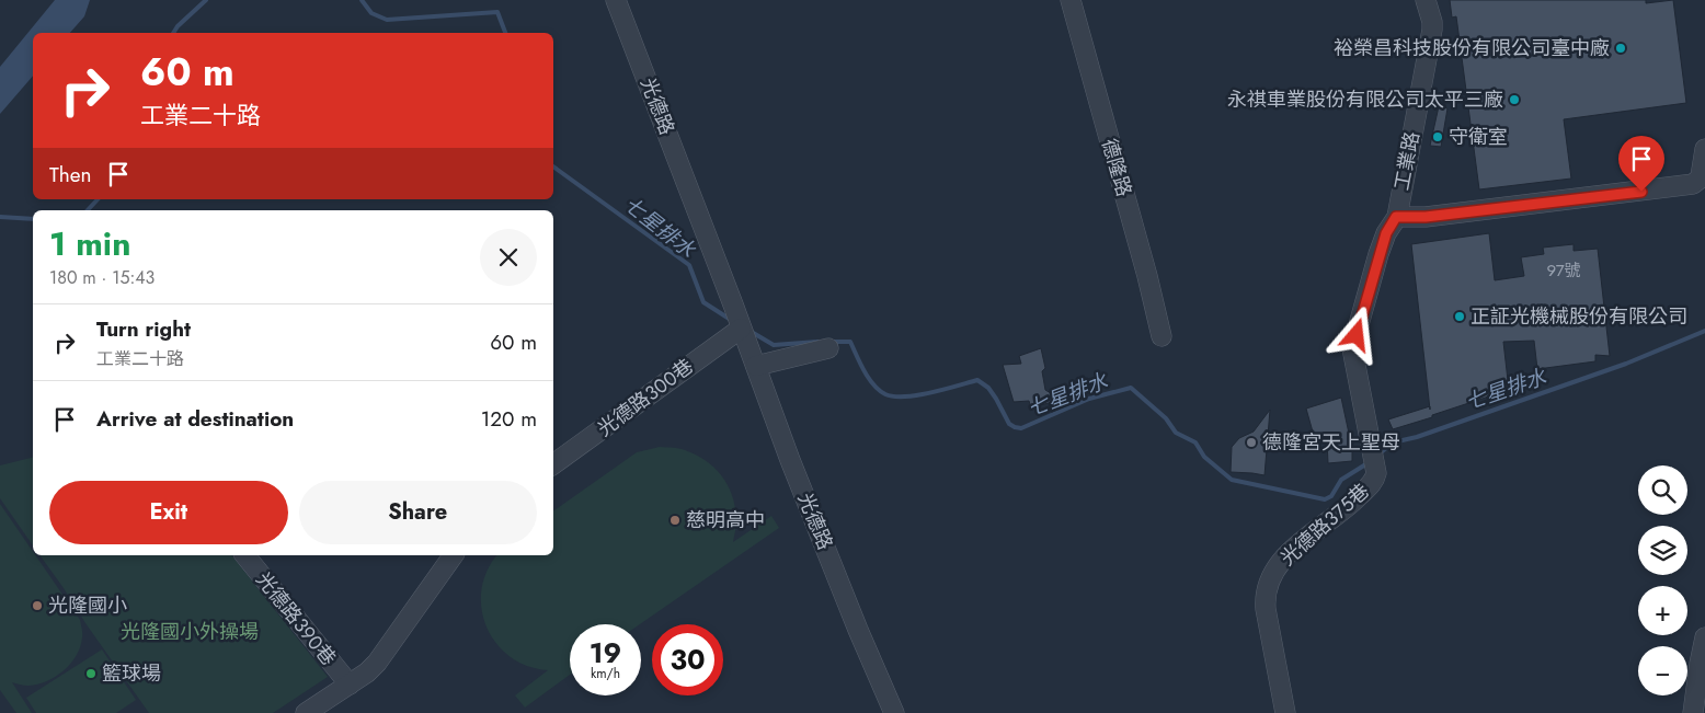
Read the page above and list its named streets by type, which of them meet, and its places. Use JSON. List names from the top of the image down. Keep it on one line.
{"streets":{"street":["光德路","工業路","德隆路","光德路300巷","光德路375巷","光德路390巷"]},"crossings":[["光德路","光德路300巷"],["工業路","光德路375巷"]],"water":["七星排水"],"parks":["光隆國小外操場"],"places":["裕榮昌科技股份有限公司臺中廠","永祺車業股份有限公司太平三廠","守衛室","正証光機械股份有限公司","德隆宮天上聖母","慈明高中","光隆國小","籃球場"],"house_numbers":["97號"],"page":{"turn":["60 m","工業二十路"],"then":"Then","heading":["1 min","180 m · 15:43"],"list":[{"name":"Turn right","note":"工業二十路","value":"60 m"},{"name":"Arrive at destination","value":"120 m"}],"map_buttons":["+","−"],"buttons":["Exit","Share"],"speed":"19 km/h","limit":"30"}}
